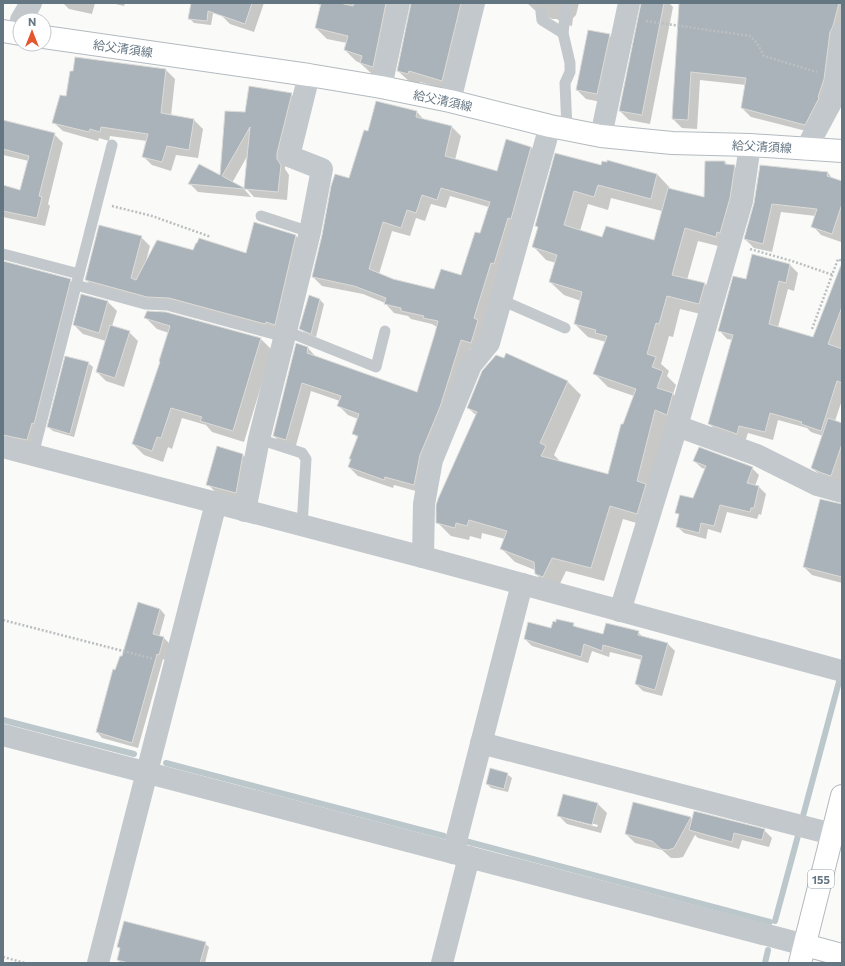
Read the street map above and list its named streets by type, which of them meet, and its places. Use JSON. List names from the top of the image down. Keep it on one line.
{"streets":{"main road":["給父清須線","155"]},"north":"top"}
